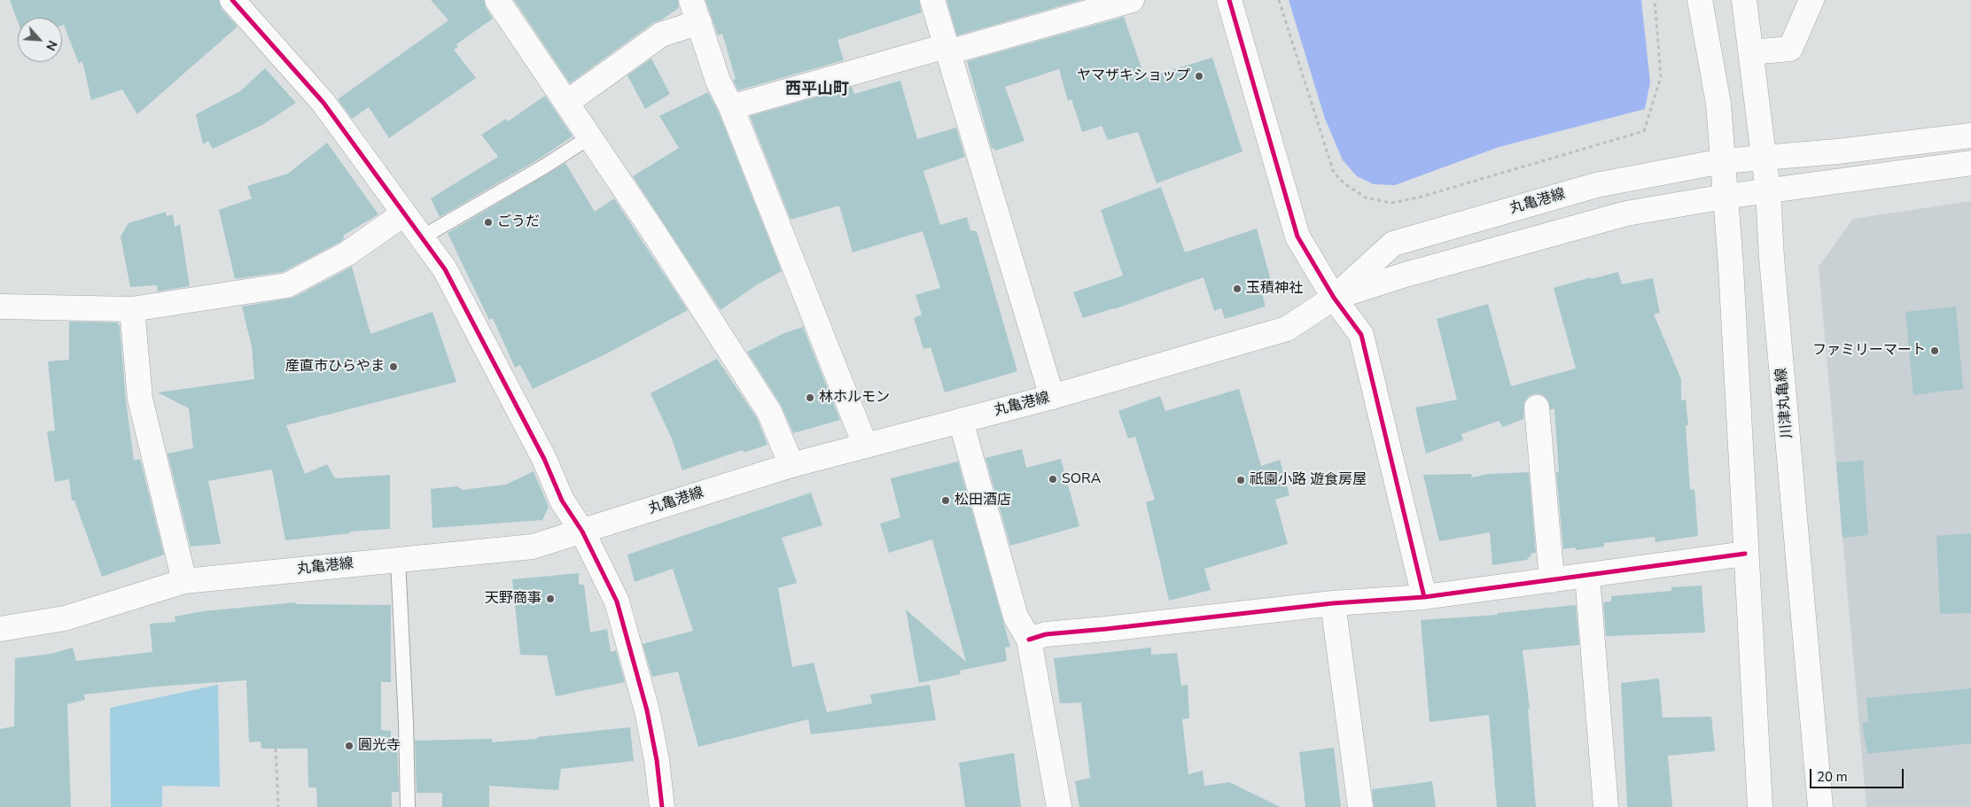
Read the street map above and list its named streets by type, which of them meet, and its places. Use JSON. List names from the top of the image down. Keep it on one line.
{"streets":{"street":["丸亀港線","川津丸亀線"]},"crossings":[["丸亀港線","川津丸亀線"]],"districts":["西平山町"],"places":["ヤマザキショップ","ごうだ","玉積神社","ファミリーマート","産直市ひらやま","林ホルモン","SORA","祇園小路 遊食房屋","松田酒店","天野商事","圓光寺"],"scale_bar":"20 m","north":"bottom right"}
